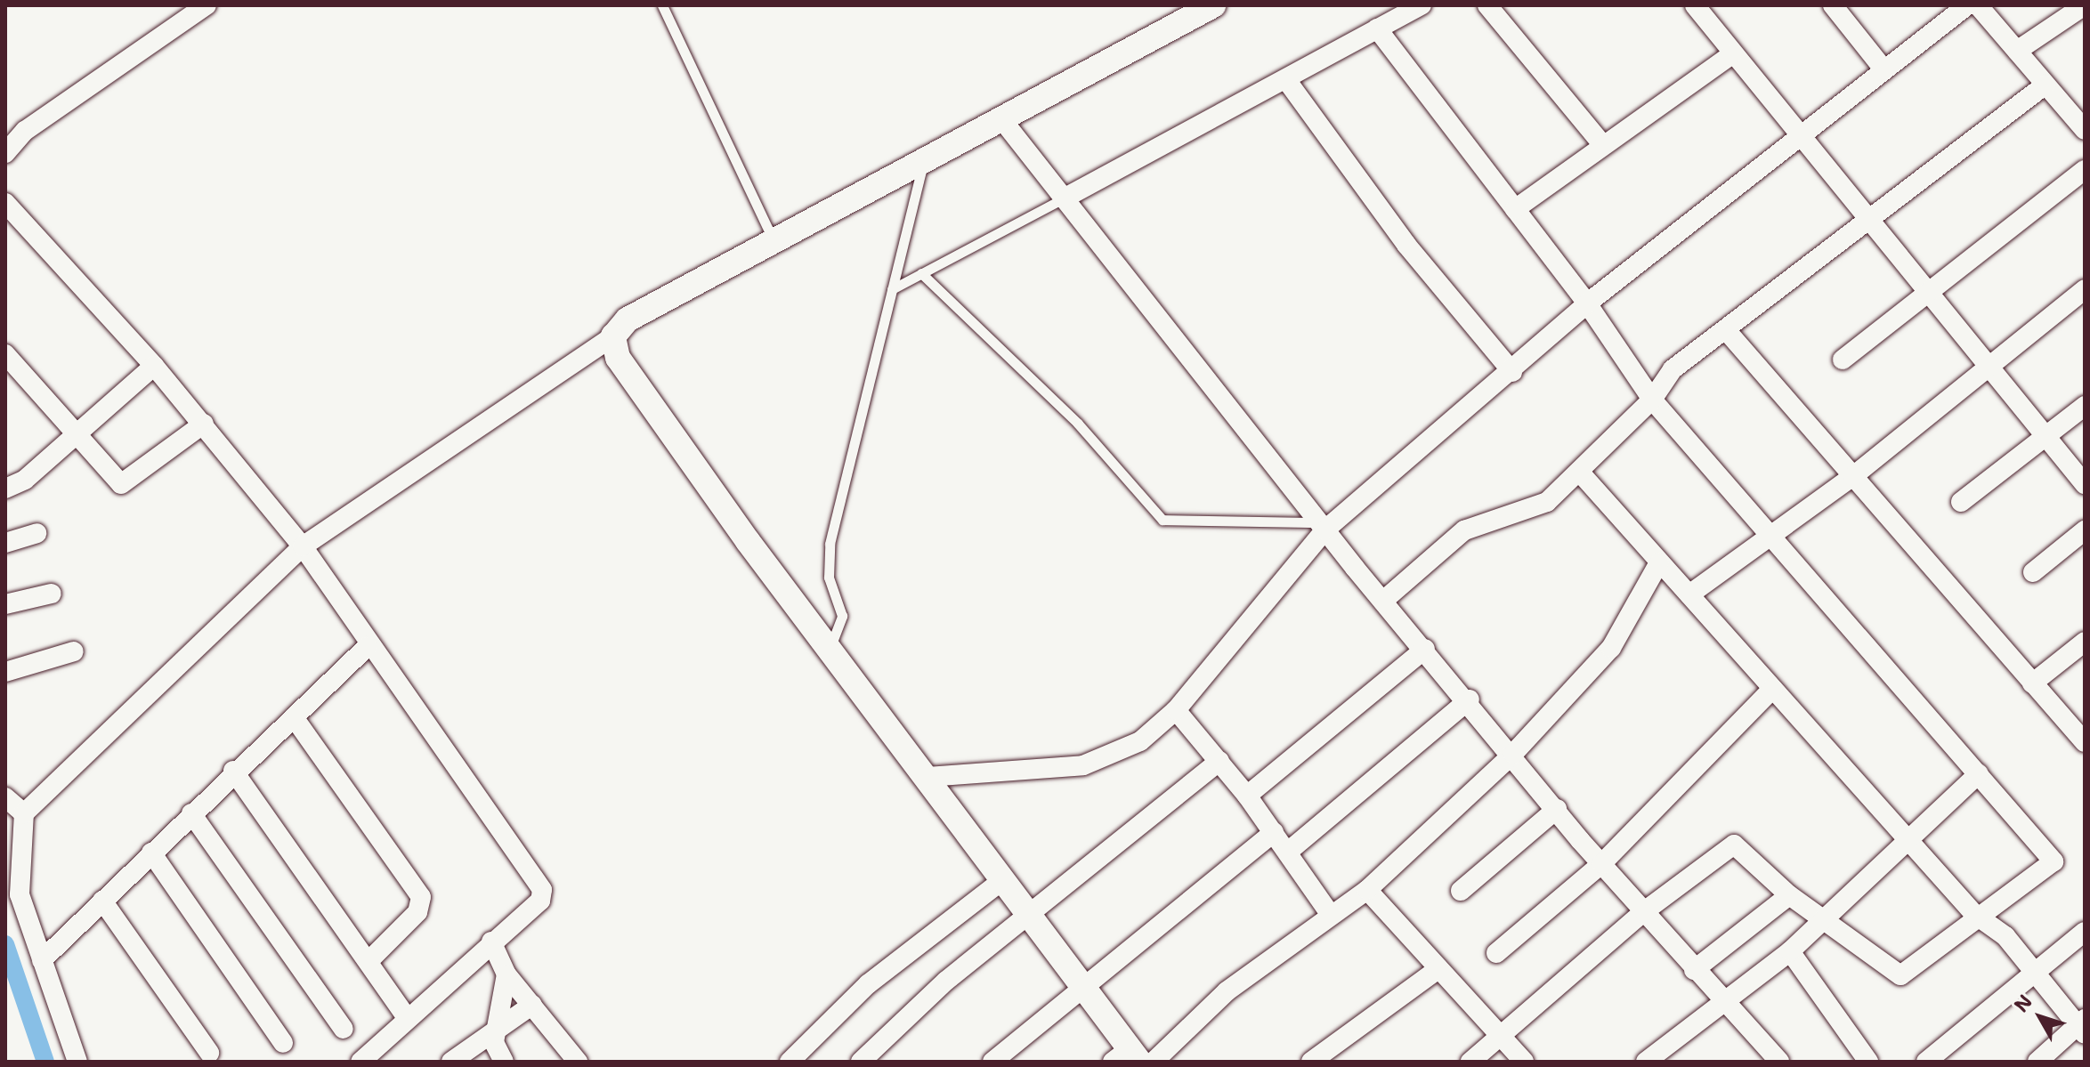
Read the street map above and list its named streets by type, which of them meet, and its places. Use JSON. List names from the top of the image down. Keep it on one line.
{"north":"top left"}
